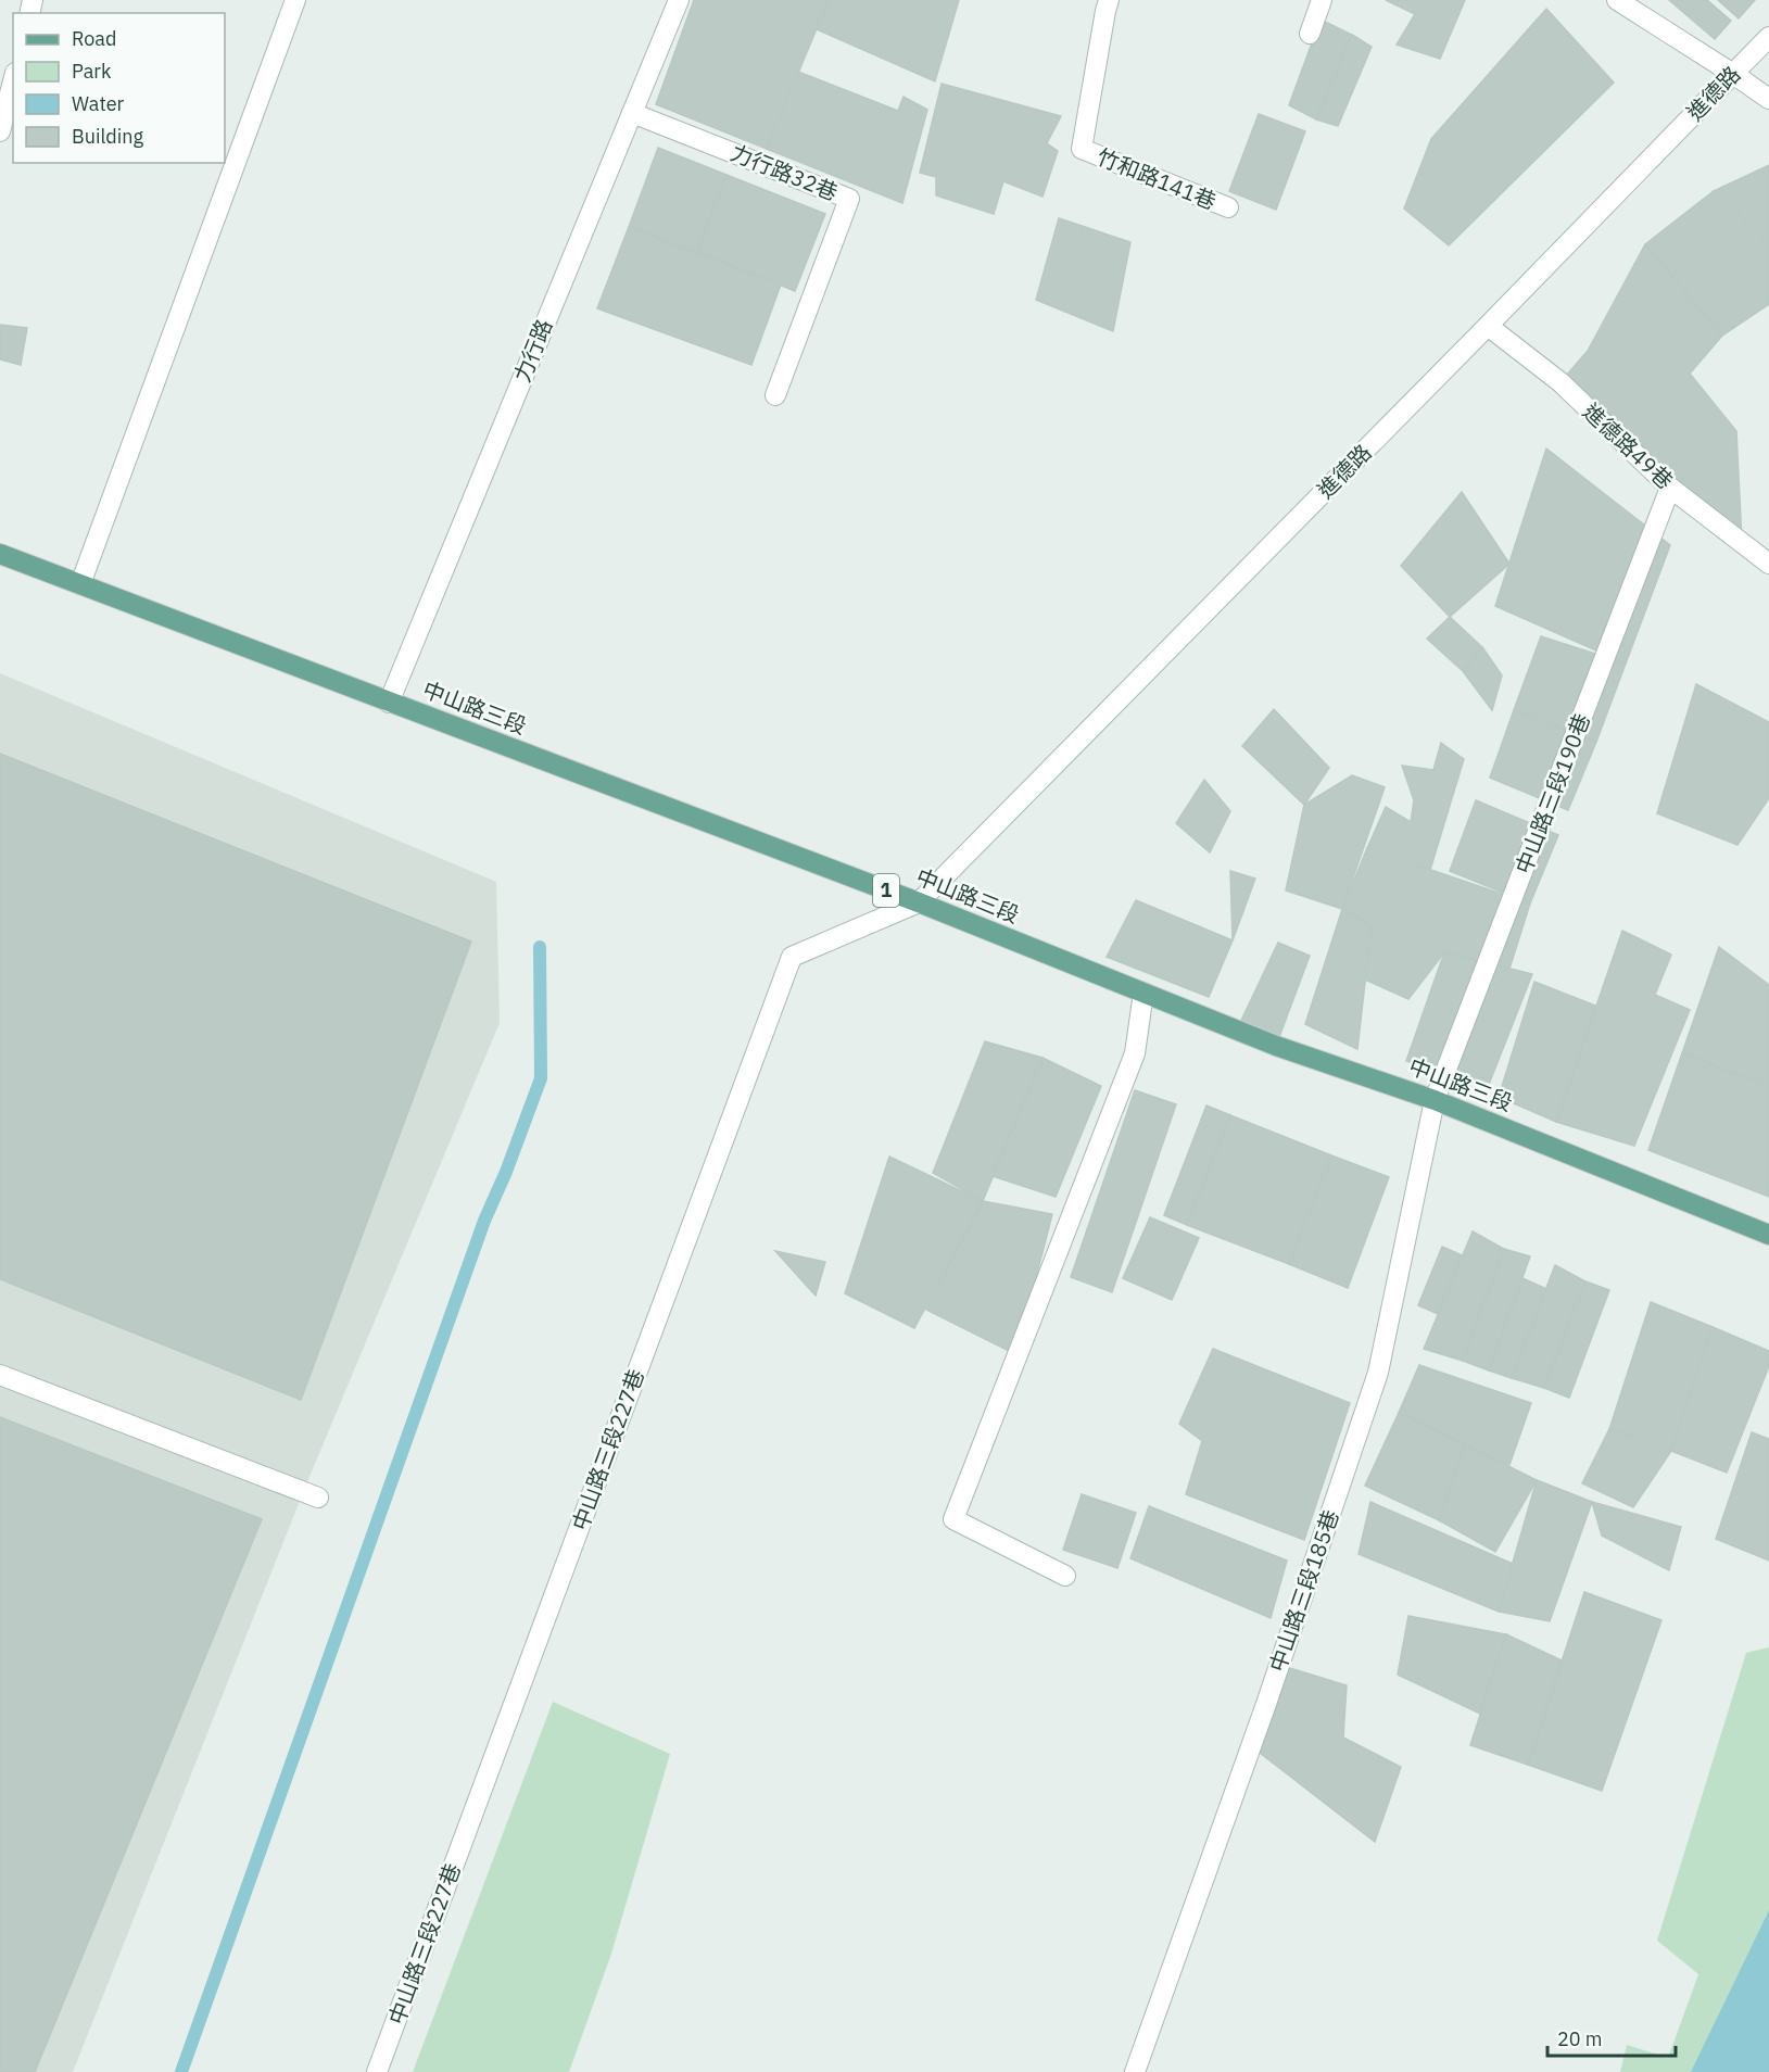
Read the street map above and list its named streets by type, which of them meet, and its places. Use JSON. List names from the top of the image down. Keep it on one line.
{"streets":{"main road":["中山路三段","1"],"street":["進德路","力行路32巷","竹和路141巷","力行路","進德路49巷","中山路三段190巷","中山路三段227巷","中山路三段185巷"]},"crossings":[["進德路","進德路49巷"],["進德路","中山路三段"],["進德路","中山路三段227巷"],["力行路32巷","力行路"],["力行路","中山路三段"],["進德路49巷","中山路三段190巷"],["中山路三段","中山路三段190巷"],["中山路三段","中山路三段227巷"],["中山路三段","中山路三段185巷"],["中山路三段190巷","中山路三段185巷"]],"legend":["Road","Park","Water","Building"],"scale_bar":"20 m"}
